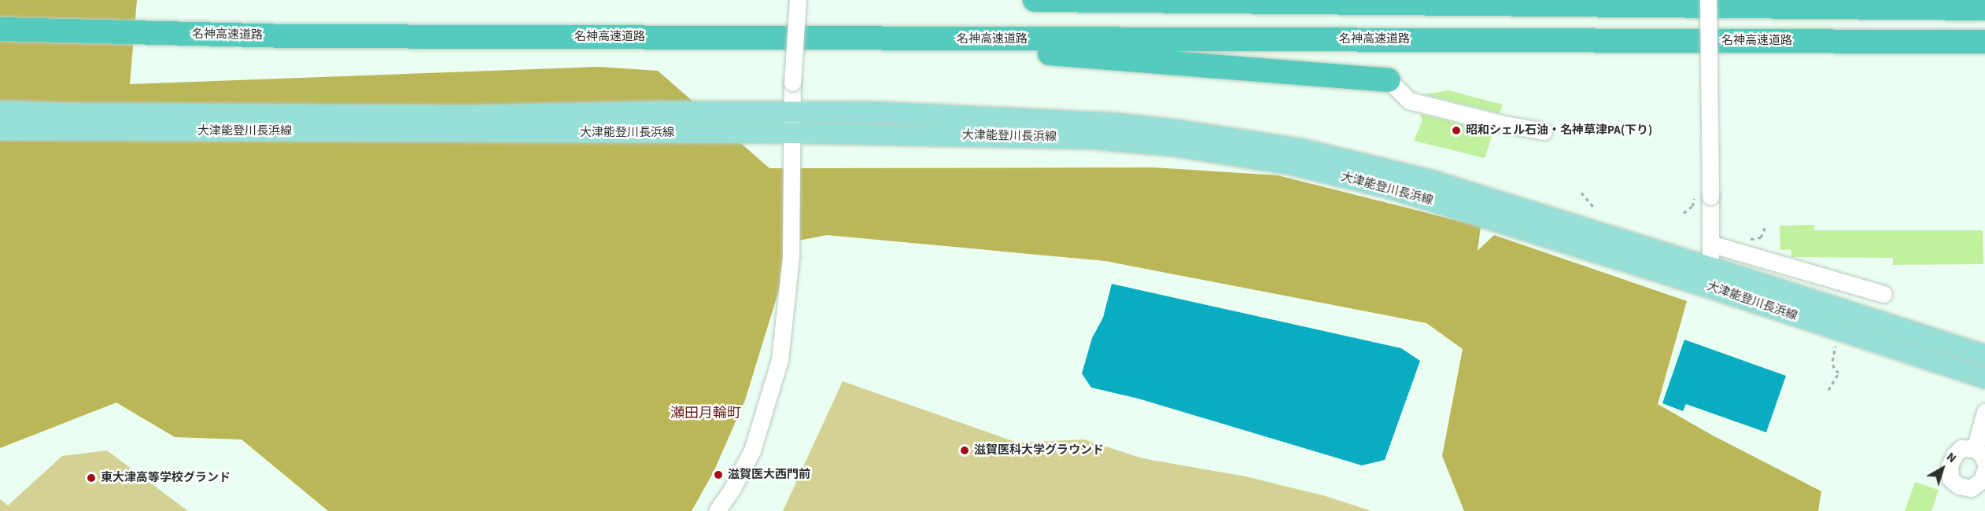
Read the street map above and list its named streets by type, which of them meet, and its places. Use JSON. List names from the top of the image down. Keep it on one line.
{"streets":{"highway":["名神高速道路"],"main road":["大津能登川長浜線"]},"districts":["瀬田月輪町"],"places":["昭和シェル石油・名神草津PA(下り)","滋賀医科大学グラウンド","滋賀医大西門前","東大津高等学校グランド"],"north":"top right"}
